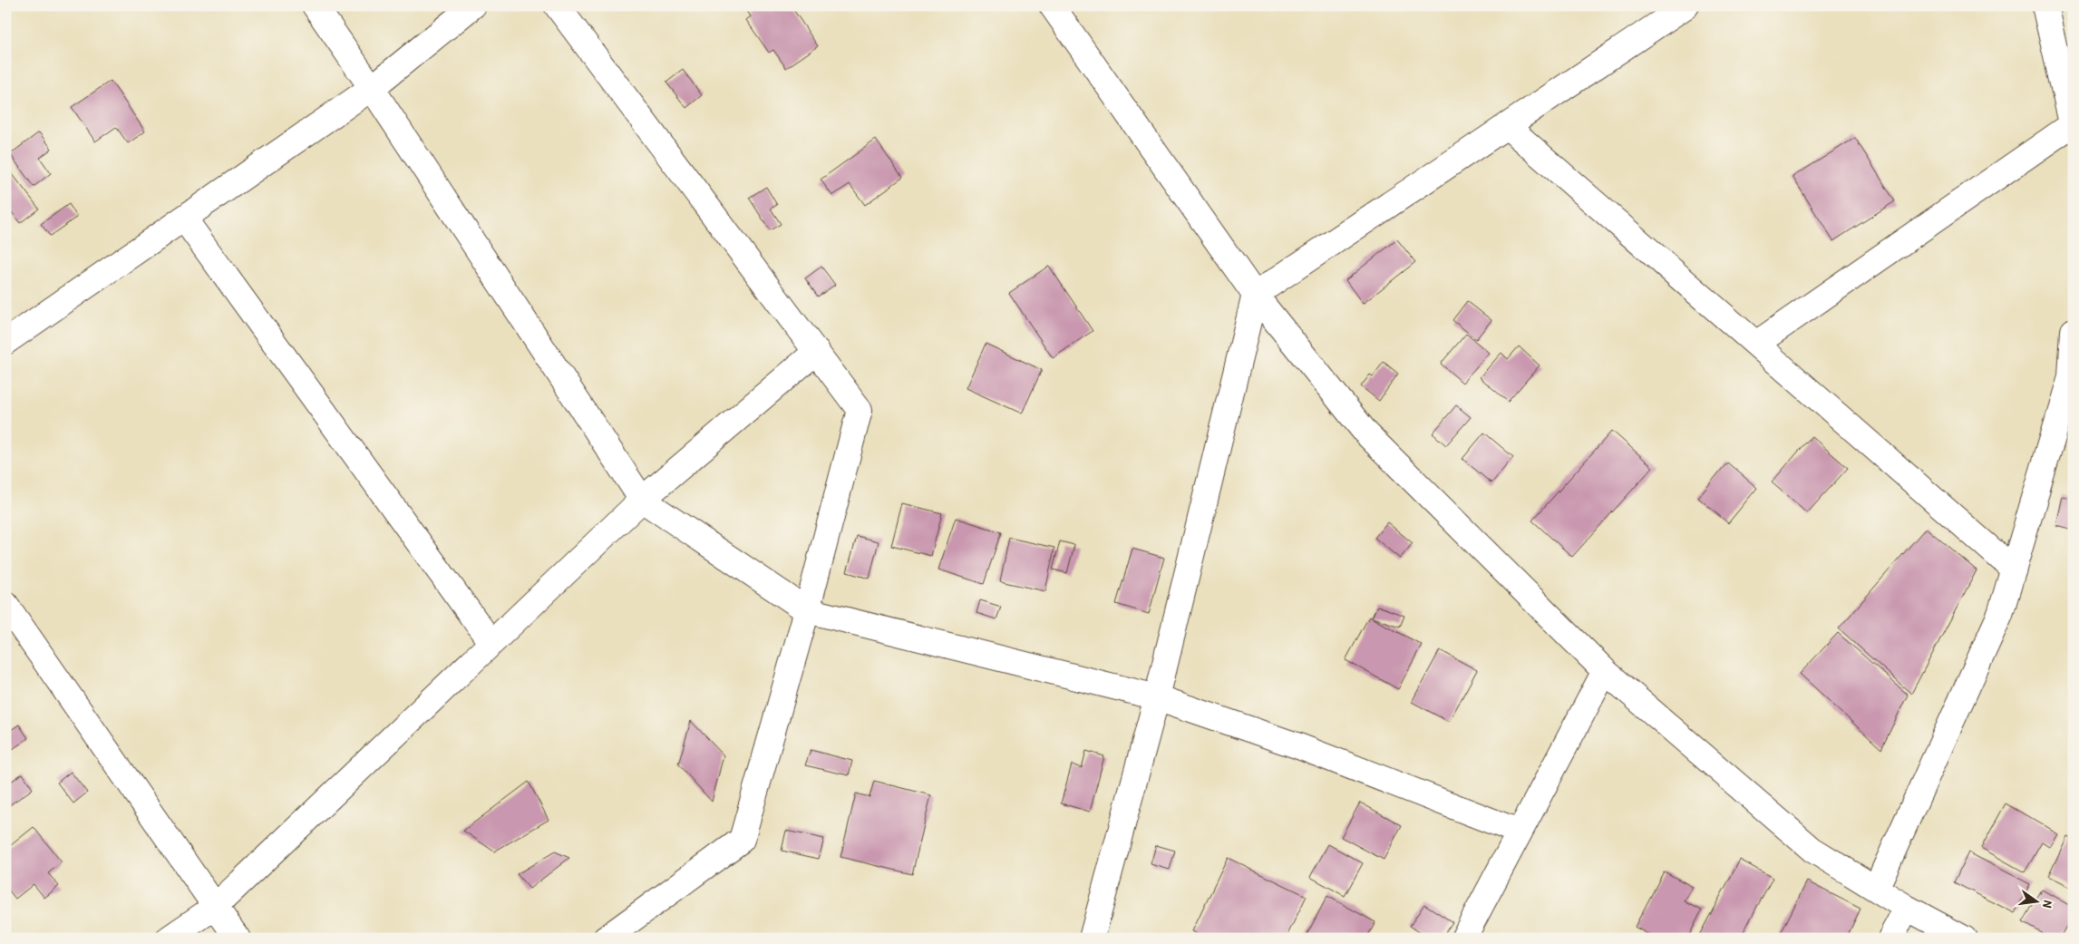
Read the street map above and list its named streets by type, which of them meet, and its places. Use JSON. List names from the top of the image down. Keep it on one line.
{"north":"right"}
